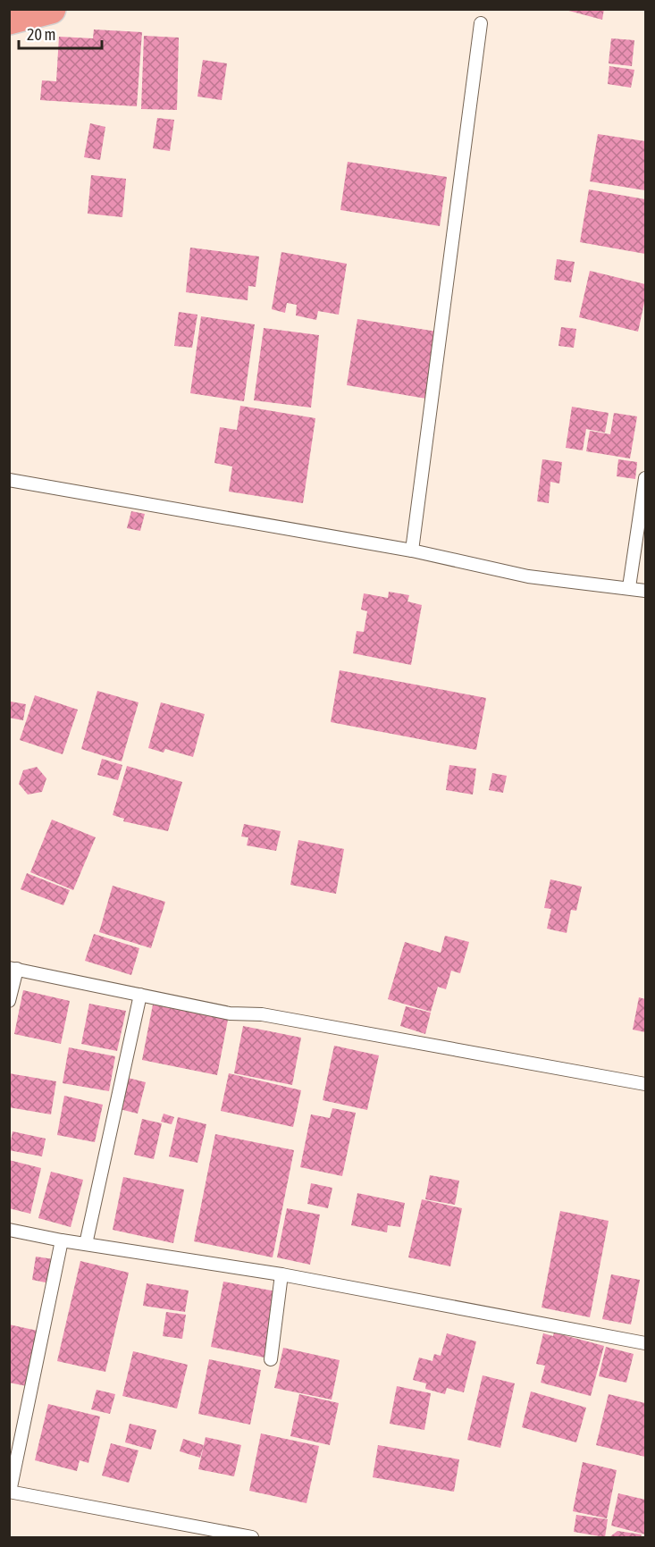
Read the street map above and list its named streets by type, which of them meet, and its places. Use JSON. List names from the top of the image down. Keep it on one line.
{"scale_bar":"20 m"}
